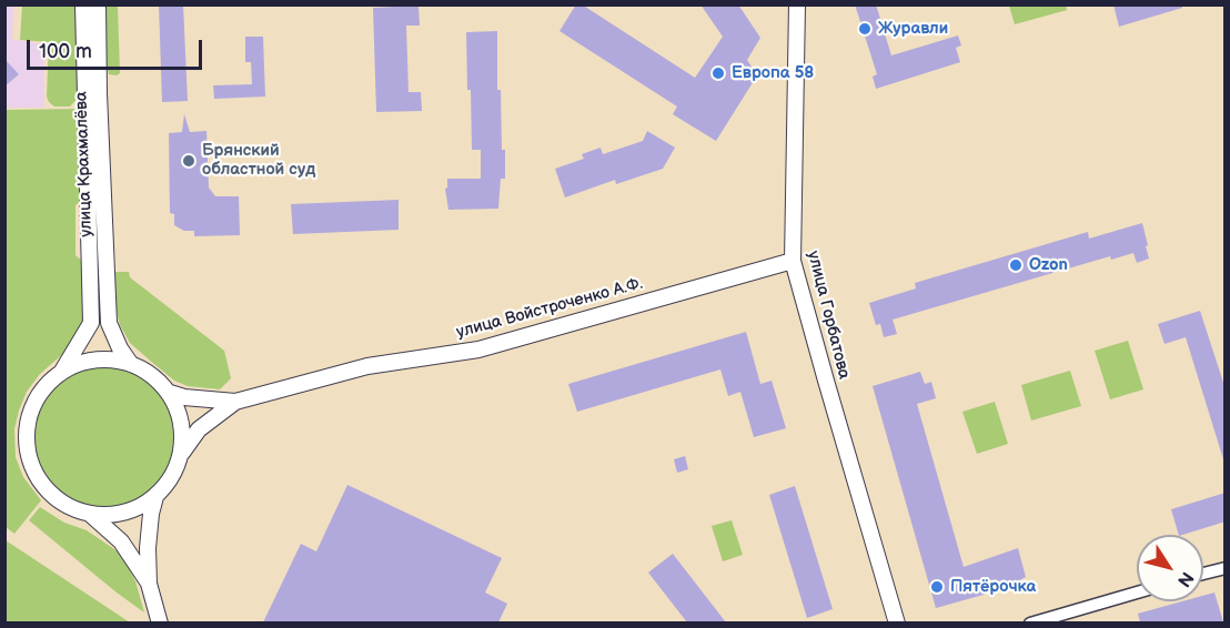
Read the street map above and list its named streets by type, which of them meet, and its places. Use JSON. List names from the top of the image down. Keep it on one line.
{"streets":{"main road":["улица Крахмалёва","улица Войстроченко А.Ф.","улица Горбатова"]},"crossings":[["улица Войстроченко А.Ф.","улица Горбатова"]],"places":["Журавли","Европа 58","Брянский областной суд","Ozon","Пятёрочка"],"scale_bar":"100 m","north":"bottom right"}
